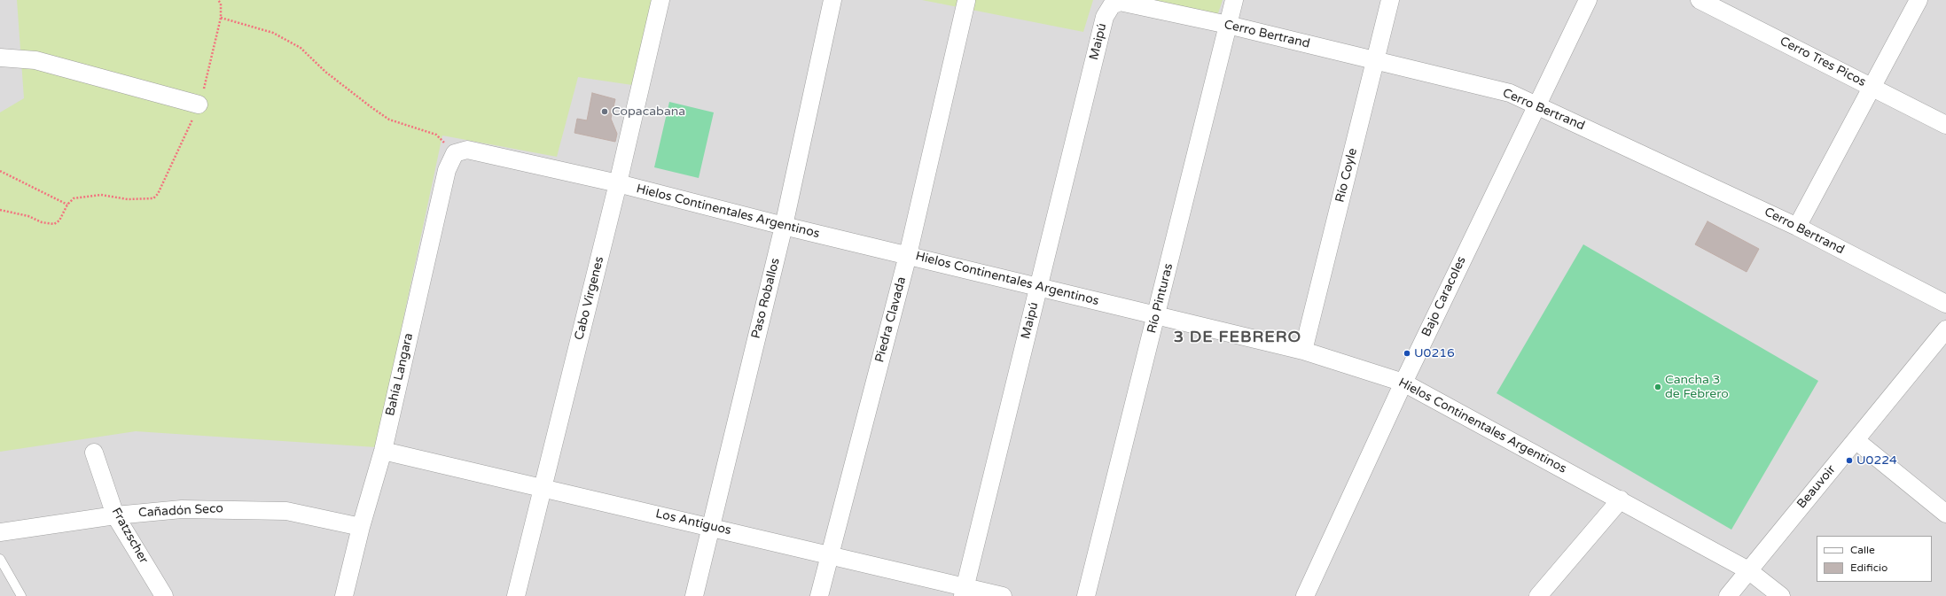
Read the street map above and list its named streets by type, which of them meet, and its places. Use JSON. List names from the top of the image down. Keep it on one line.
{"streets":{"street":["Cerro Bertrand","Maipú","Cerro Tres Picos","Río Coyle","Hielos Continentales Argentinos","Bajo Caracoles","Cabo Virgenes","Paso Roballos","Río Pinturas","Piedra Clavada","Bahía Langara","Beauvoir","Cañadón Seco","Los Antiguos","Fratzscher"]},"crossings":[["Cerro Bertrand","Maipú"],["Cerro Bertrand","Río Coyle"],["Cerro Bertrand","Bajo Caracoles"],["Cerro Bertrand","Río Pinturas"],["Maipú","Hielos Continentales Argentinos"],["Maipú","Los Antiguos"],["Río Coyle","Hielos Continentales Argentinos"],["Hielos Continentales Argentinos","Bajo Caracoles"],["Hielos Continentales Argentinos","Cabo Virgenes"],["Hielos Continentales Argentinos","Paso Roballos"],["Hielos Continentales Argentinos","Río Pinturas"],["Hielos Continentales Argentinos","Piedra Clavada"],["Hielos Continentales Argentinos","Bahía Langara"],["Hielos Continentales Argentinos","Beauvoir"],["Cabo Virgenes","Los Antiguos"],["Paso Roballos","Los Antiguos"],["Piedra Clavada","Los Antiguos"],["Bahía Langara","Cañadón Seco"],["Bahía Langara","Los Antiguos"],["Cañadón Seco","Fratzscher"]],"districts":["3 DE FEBRERO"],"places":["Copacabana","U0216","Cancha 3 de Febrero","U0224"],"legend":["Calle","Edificio"]}
